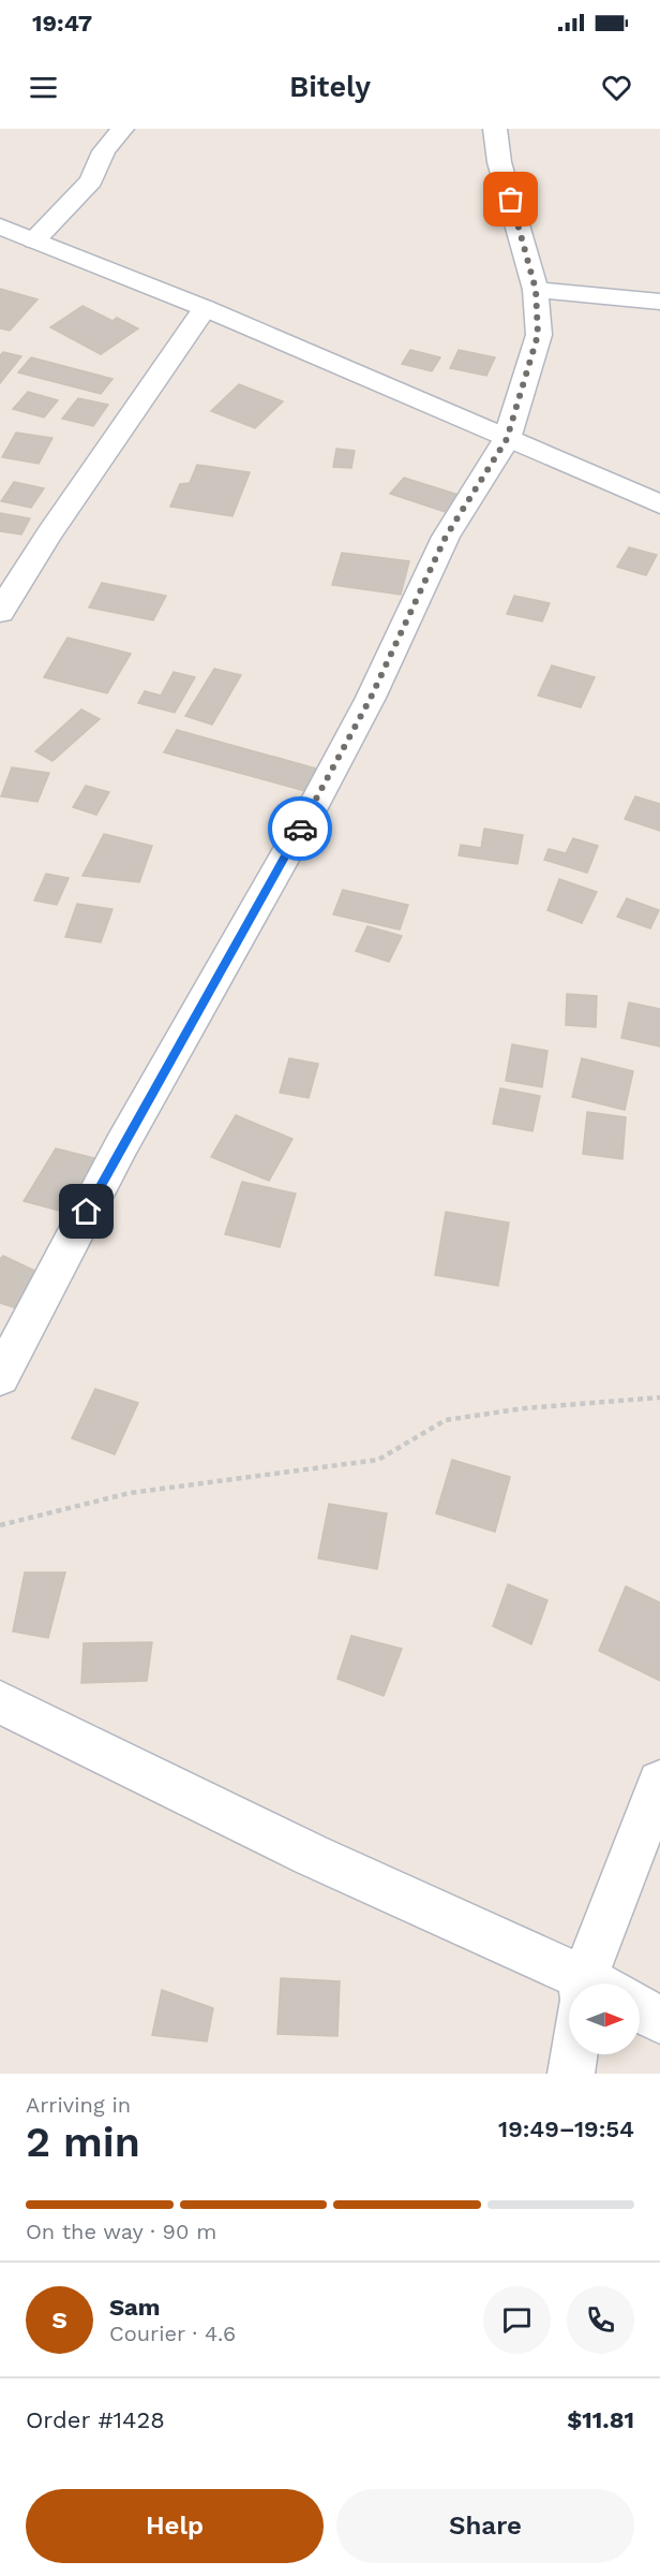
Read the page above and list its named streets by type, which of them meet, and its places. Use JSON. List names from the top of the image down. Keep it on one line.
{"north":"right","page":{"status":"19:47","header":"Bitely","heading":["2 min","Arriving in","19:49–19:54"],"panel":["Sam","Courier · 4.6","Order #1428","$11.81"],"bar":"On the way · 90 m","round":"S","buttons":["Help","Share"]}}
